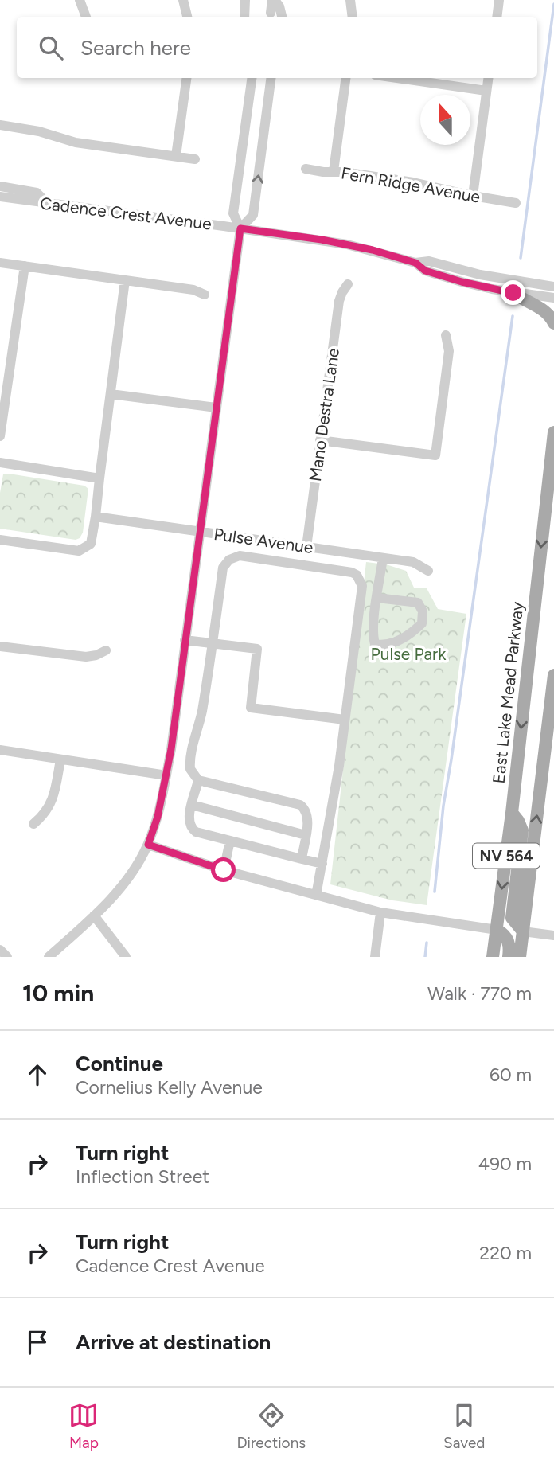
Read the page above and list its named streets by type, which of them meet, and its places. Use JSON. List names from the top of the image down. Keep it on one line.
{"streets":{"main road":["East Lake Mead Parkway","NV 564"],"street":["Fern Ridge Avenue","Cadence Crest Avenue","Mano Destra Lane","Pulse Avenue"]},"crossings":[["Mano Destra Lane","Pulse Avenue"]],"parks":["Pulse Park"],"north":"top","page":{"search":"Search here","heading":["10 min","Walk · 770 m"],"list":[["Continue","Cornelius Kelly Avenue","60 m"],["Turn right","Inflection Street","490 m"],["Turn right","Cadence Crest Avenue","220 m"],"Arrive at destination"],"nav":["Map","Directions","Saved"]}}
